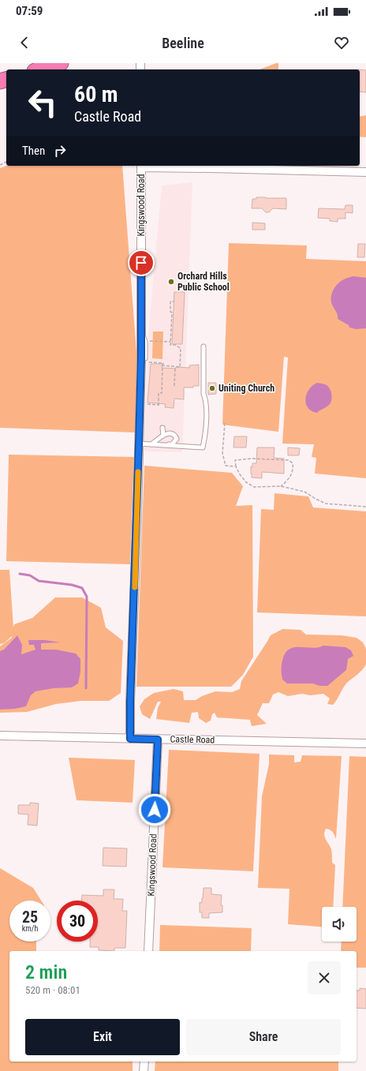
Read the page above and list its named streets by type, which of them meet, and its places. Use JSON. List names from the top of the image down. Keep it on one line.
{"streets":{"street":["Kingswood Road","Castle Road"]},"crossings":[["Kingswood Road","Castle Road"]],"places":["Orchard Hills Public School","Uniting Church"],"page":{"status":"07:59","header":"Beeline","turn":["60 m","Castle Road"],"then":"Then","speed":"25 km/h","limit":"30","heading":["2 min","520 m · 08:01"],"buttons":["Exit","Share"]}}
